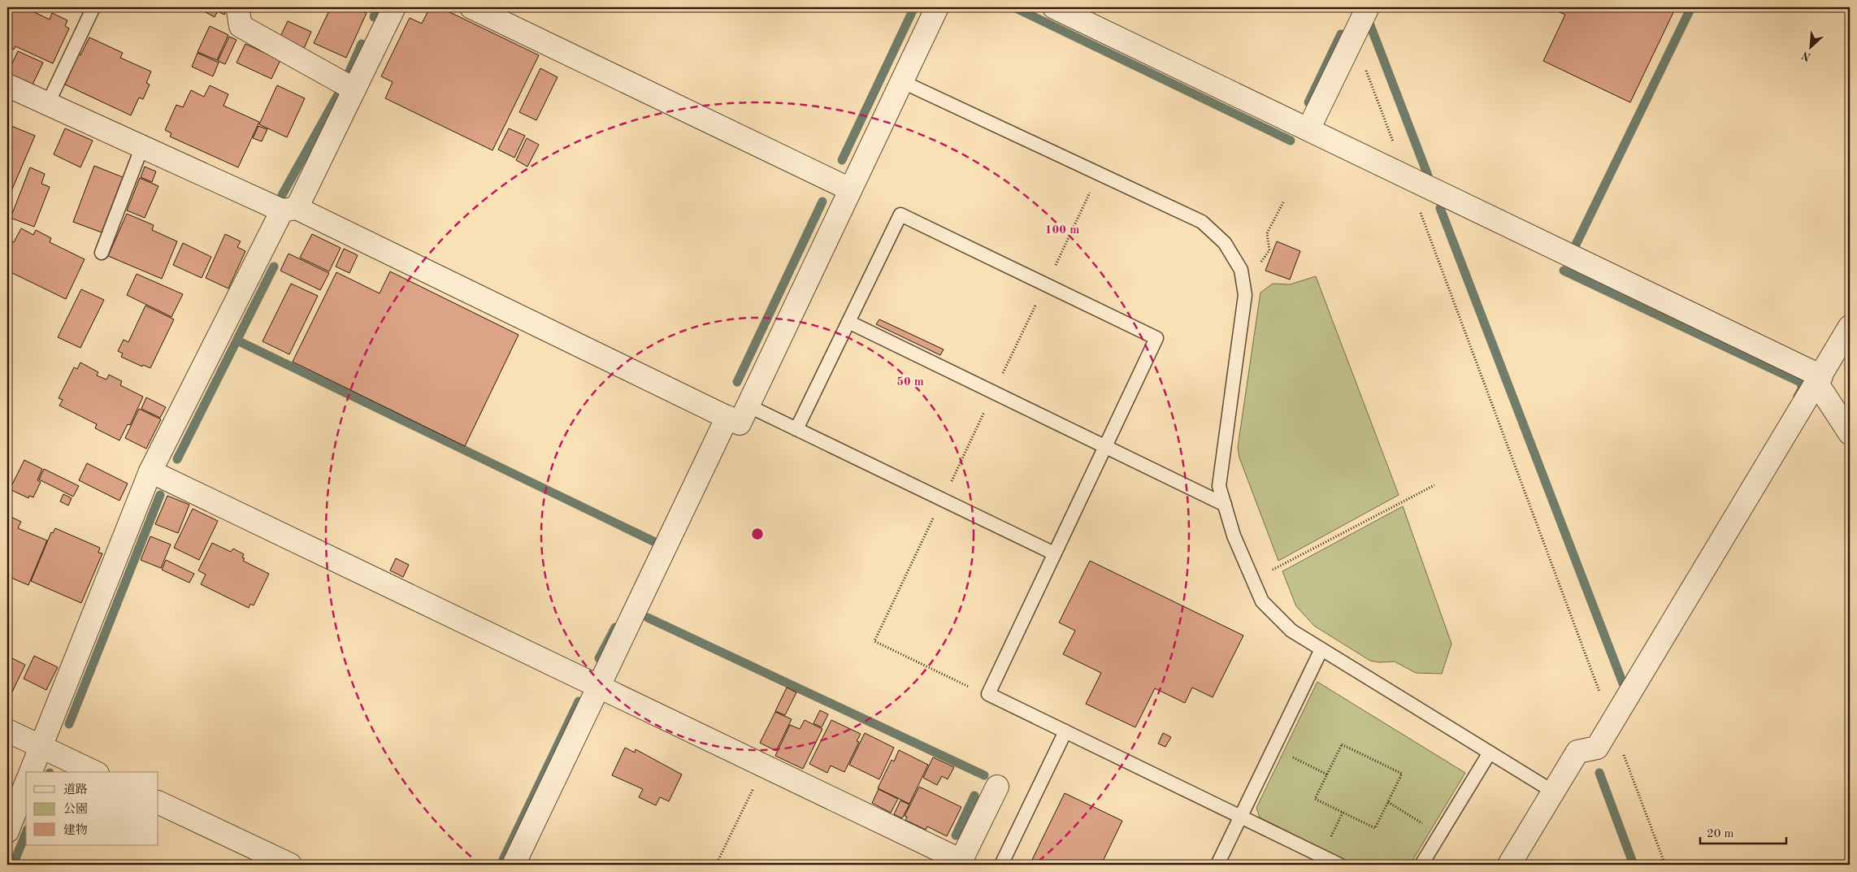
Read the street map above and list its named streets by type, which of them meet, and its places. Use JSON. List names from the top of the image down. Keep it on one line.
{"legend":["道路","公園","建物"],"scale_bar":"20 m","north":"bottom left","rings":["100 m","50 m"]}
